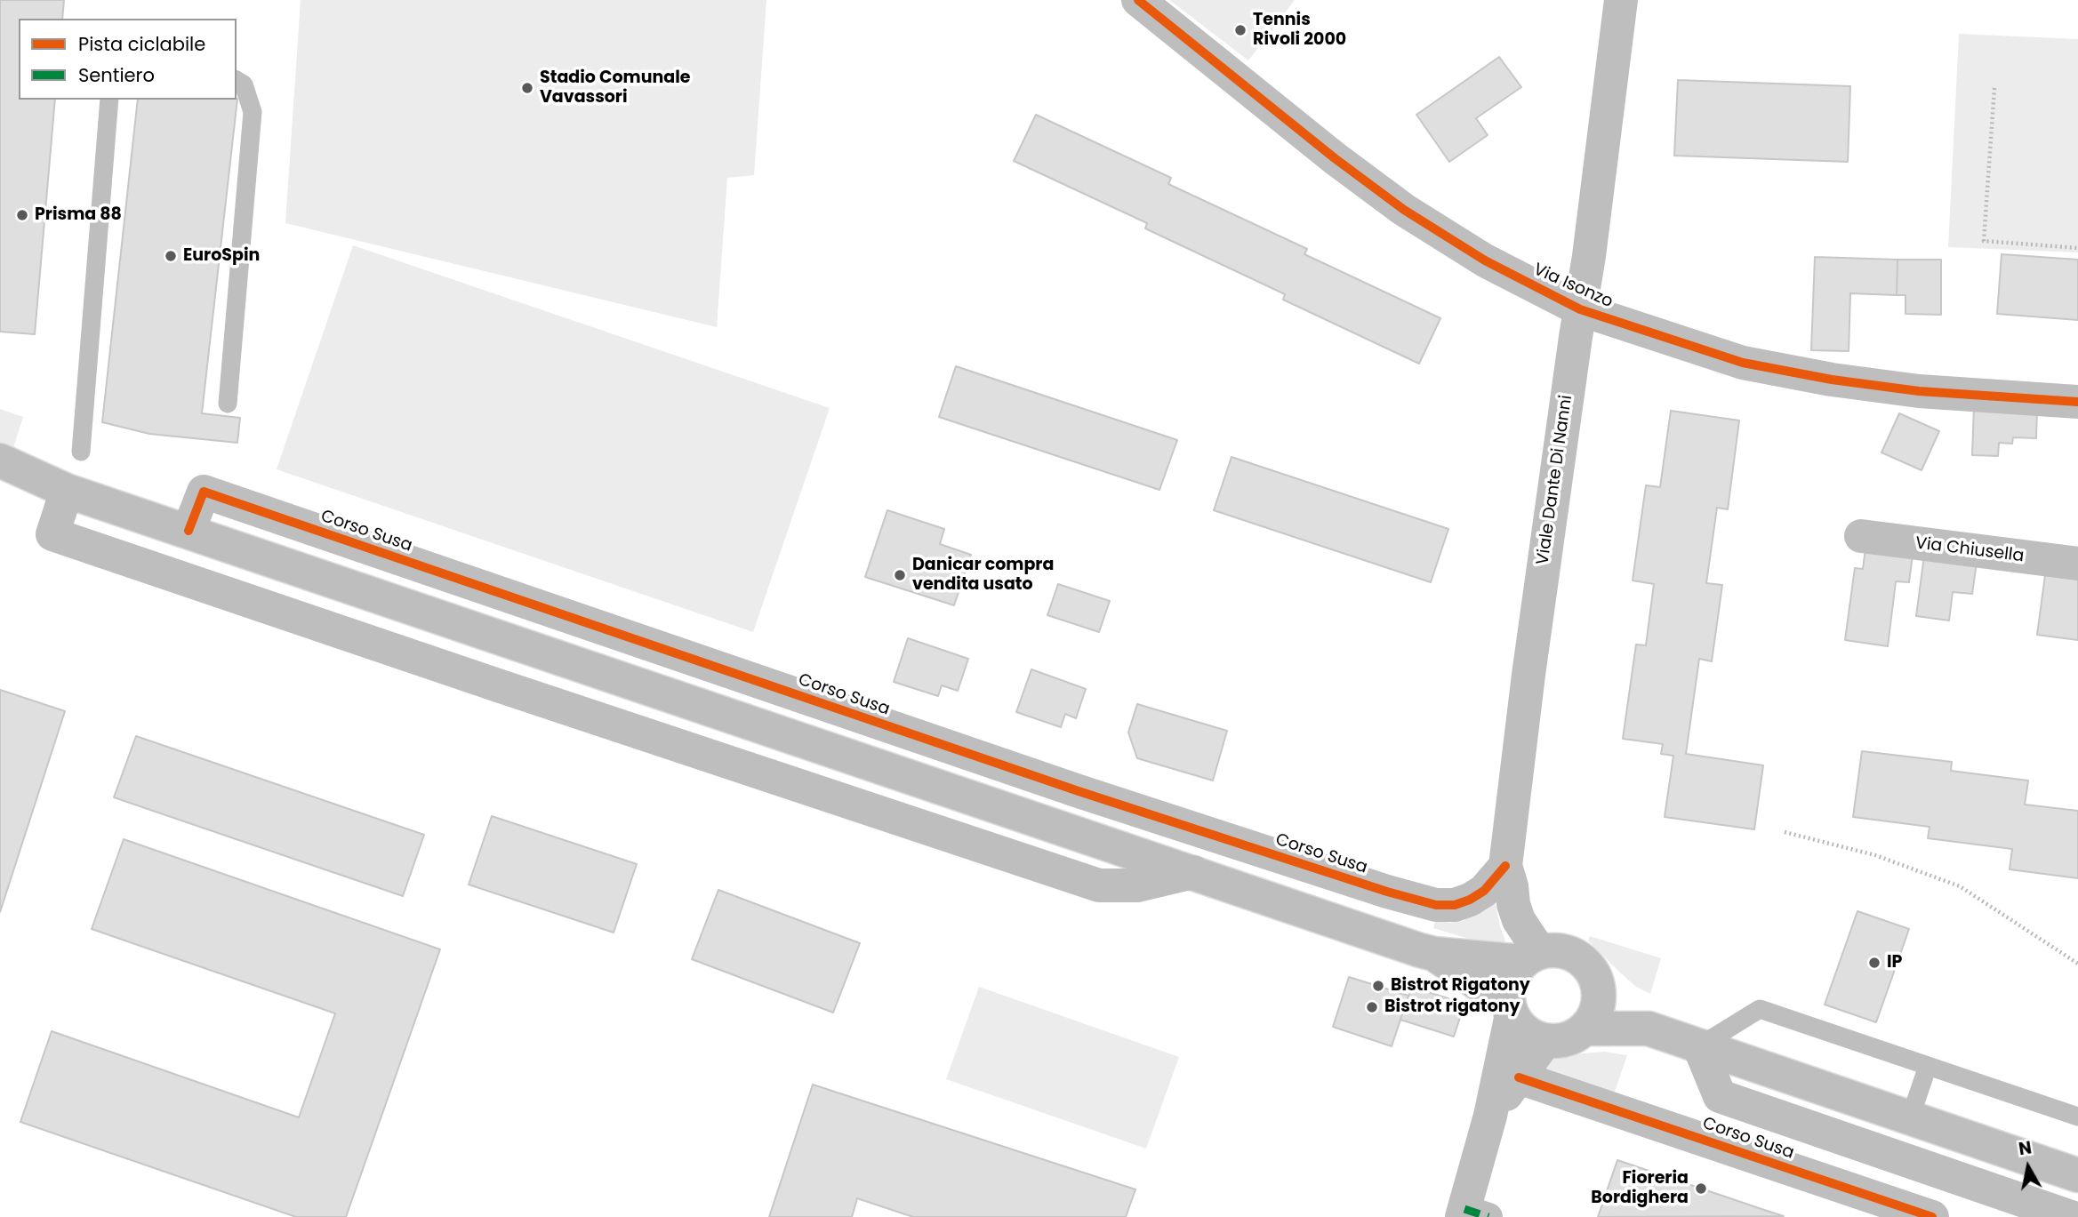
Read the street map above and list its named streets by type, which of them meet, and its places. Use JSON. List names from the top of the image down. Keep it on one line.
{"streets":{"street":["Via Isonzo","Viale Dante Di Nanni","Corso Susa","Via Chiusella"]},"crossings":[["Via Isonzo","Viale Dante Di Nanni"],["Viale Dante Di Nanni","Corso Susa"]],"places":["Tennis Rivoli 2000","Stadio Comunale Vavassori","Prisma 88","EuroSpin","Danicar compra vendita usato","IP","Bistrot Rigatony","Bistrot rigatony","Fioreria Bordighera"],"legend":["Pista ciclabile","Sentiero"],"north":"top"}
